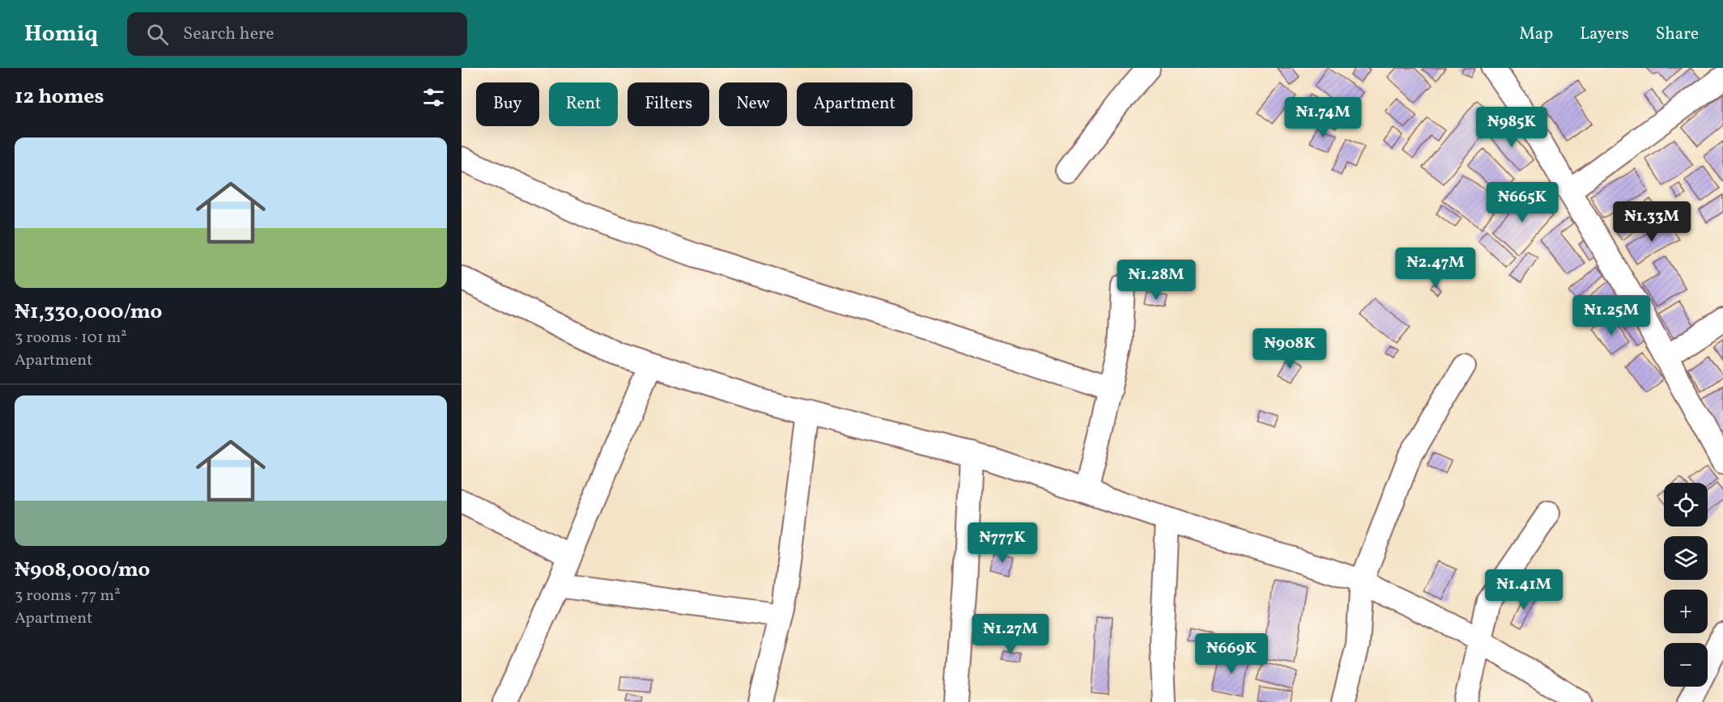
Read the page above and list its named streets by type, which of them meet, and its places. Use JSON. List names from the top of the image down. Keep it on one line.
{"page":{"header":"Homiq","search":"Search here","nav":["Map","Layers","Share"],"heading":"12 homes","chip":["Buy","Rent","Filters","New","Apartment"],"price":["₦1.74M","₦985K","₦665K","₦1.33M","₦2.47M","₦1.28M","₦1.25M","₦908K","₦777K","₦1.41M","₦1.27M","₦669K"],"list":[{"name":"₦1,330,000/mo","note":"3 rooms · 101 m² · Apartment"},{"name":"₦908,000/mo","note":"3 rooms · 77 m² · Apartment"}],"map_buttons":["+","−"]}}
